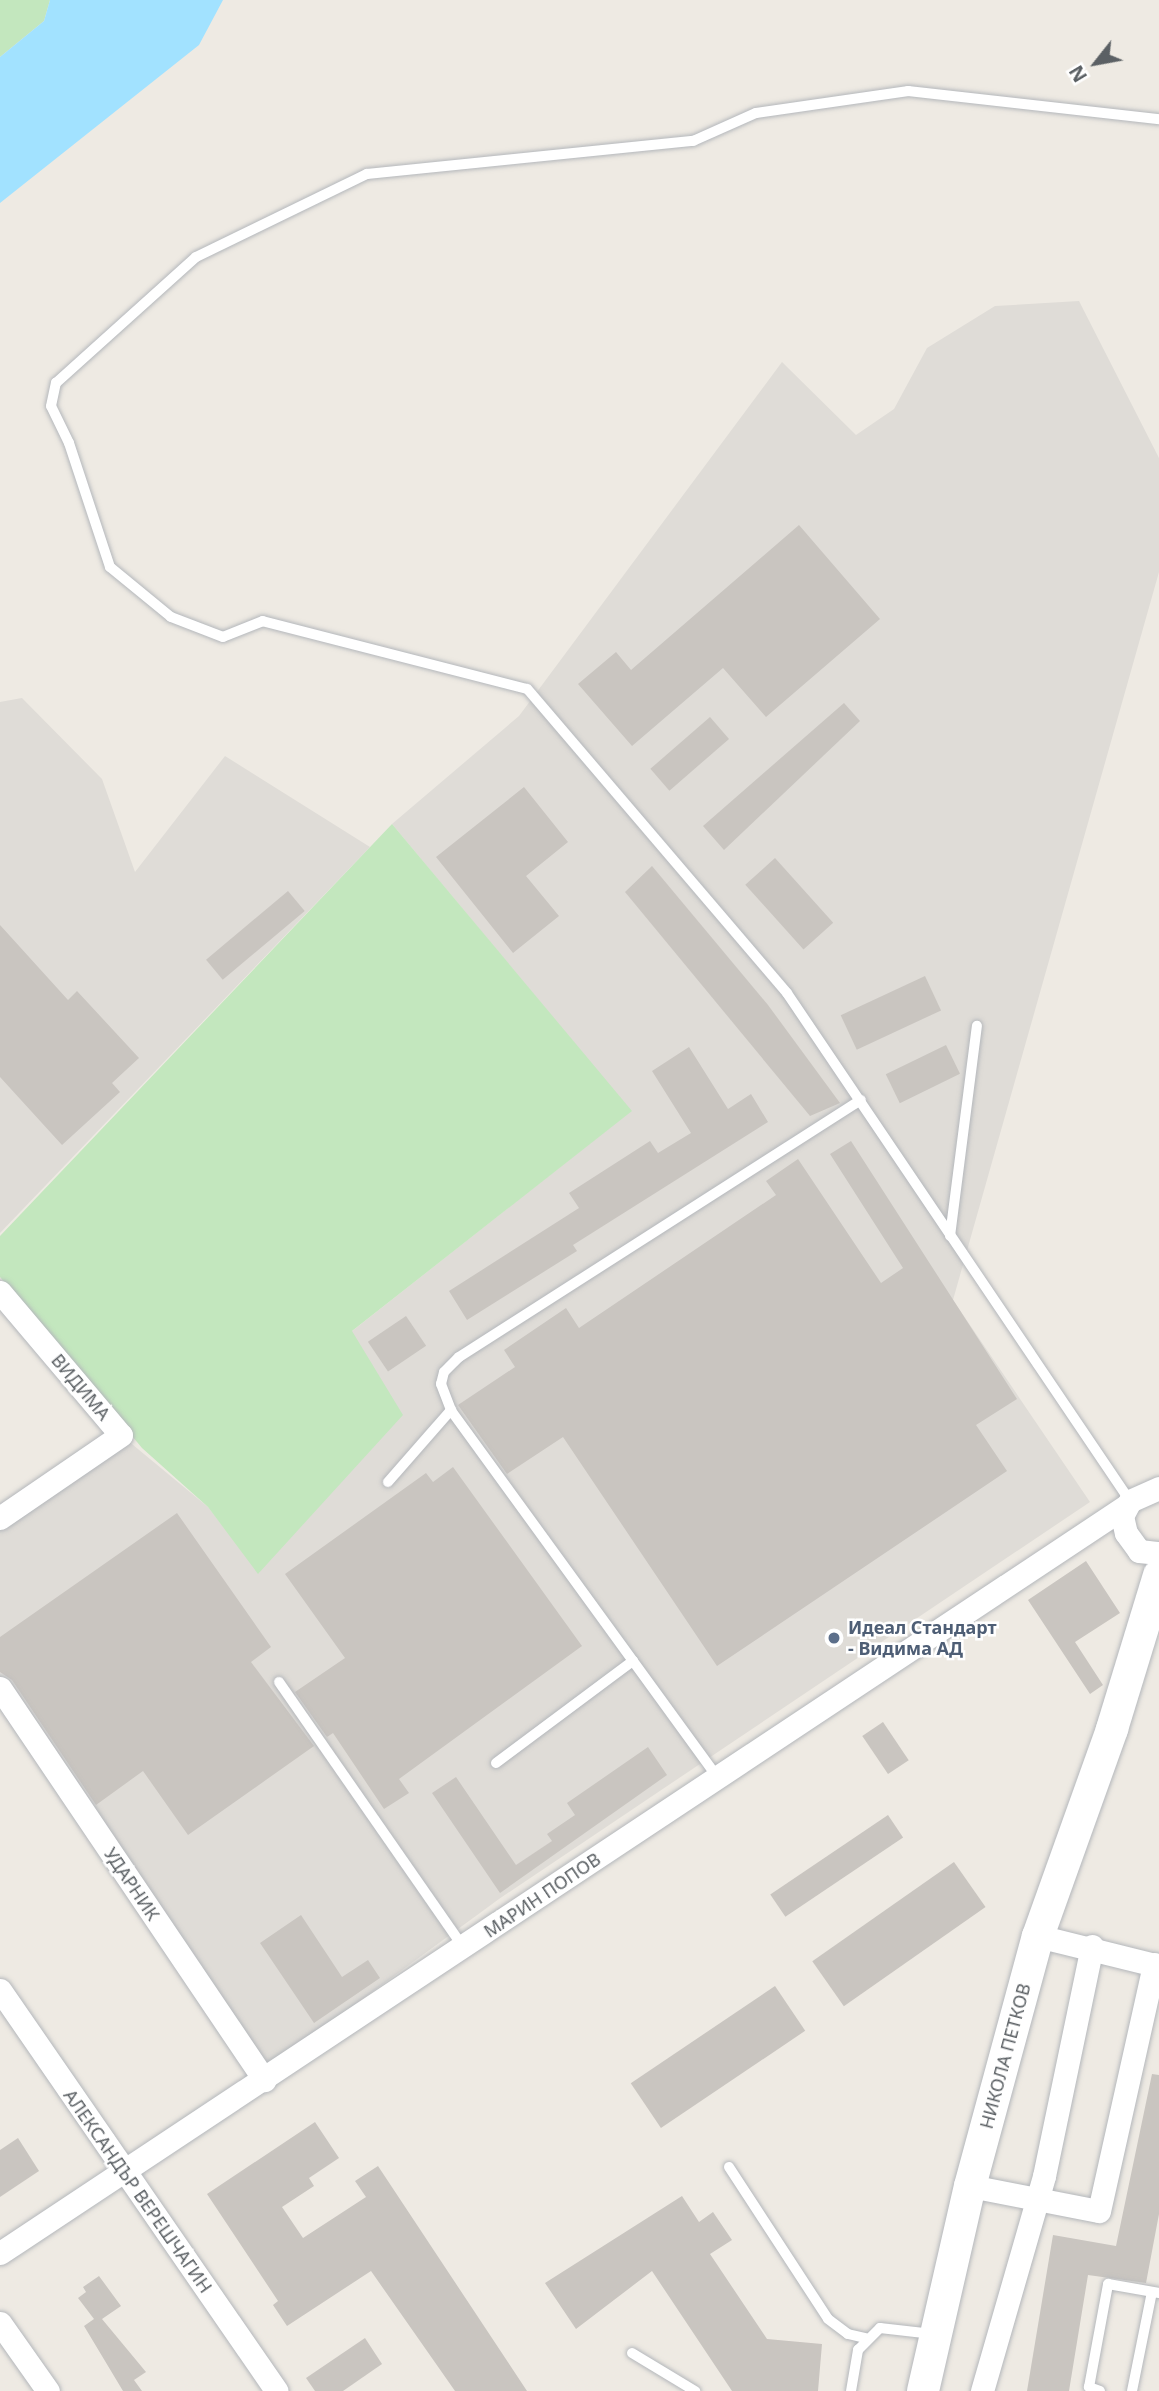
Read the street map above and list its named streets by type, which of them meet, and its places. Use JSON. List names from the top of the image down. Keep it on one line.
{"streets":{"main road":["НИКОЛА ПЕТКОВ"],"street":["ВИДИМА","УДАРНИК","МАРИН ПОПОВ","АЛЕКСАНДЪР ВЕРЕШЧАГИН"]},"crossings":[["УДАРНИК","МАРИН ПОПОВ"],["МАРИН ПОПОВ","АЛЕКСАНДЪР ВЕРЕШЧАГИН"]],"places":["Идеал Стандарт - Видима АД"],"north":"bottom left"}
